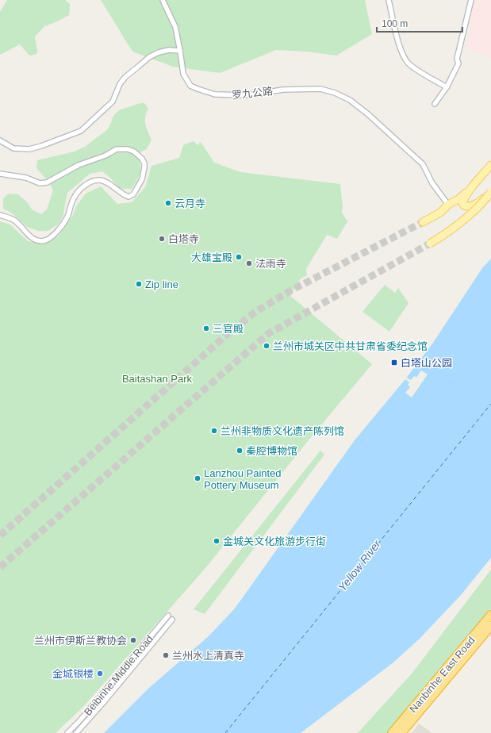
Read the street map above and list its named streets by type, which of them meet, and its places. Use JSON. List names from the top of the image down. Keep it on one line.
{"streets":{"highway":["Nanbinhe East Road"],"street":["罗九公路","Beibinhe Middle Road"]},"water":["Yellow River"],"parks":["Baitashan Park"],"places":{"other":["云月寺","白塔寺","大雄宝殿","法雨寺","Zip line","三官殿","兰州市城关区中共甘肃省委纪念馆","兰州非物质文化遗产陈列馆","秦腔博物馆","Lanzhou Painted Pottery Museum","金城关文化旅游步行街","兰州市伊斯兰教协会","兰州水上清真寺","金城银楼"],"transit":["白塔山公园"]},"scale_bar":"100 m"}
